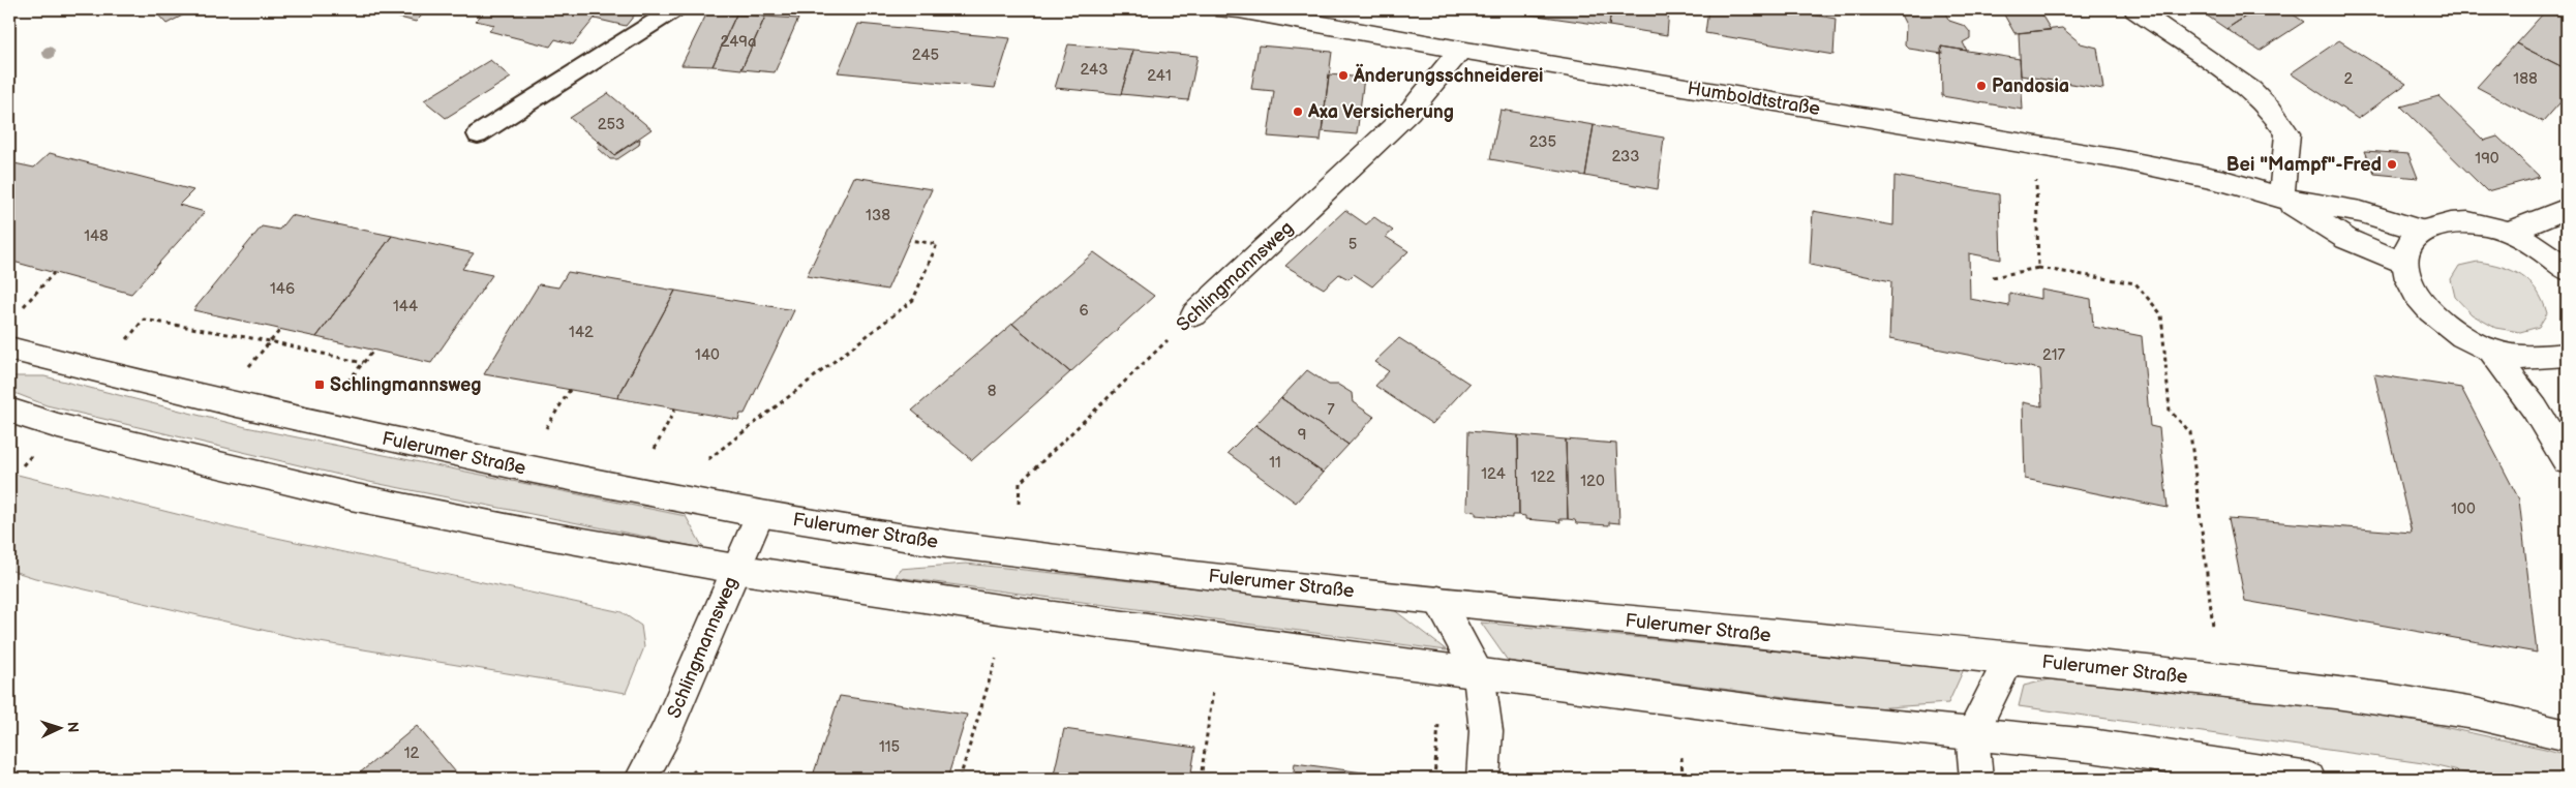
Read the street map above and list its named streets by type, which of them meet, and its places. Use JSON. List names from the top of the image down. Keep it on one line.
{"streets":{"main road":["Humboldtstraße","Schlingmannsweg","Fulerumer Straße"]},"crossings":[["Humboldtstraße","Schlingmannsweg"],["Schlingmannsweg","Fulerumer Straße"]],"places":{"other":["Änderungsschneiderei","Pandosia","Axa Versicherung","Bei \"Mampf\"-Fred"],"transit":["Schlingmannsweg"]},"house_numbers":["249a","245","243","241","2","188","253","235","233","190","138","148","5","146","144","6","142","140","217","8","7","9","11","124","122","120","100","115","12"],"north":"right"}
